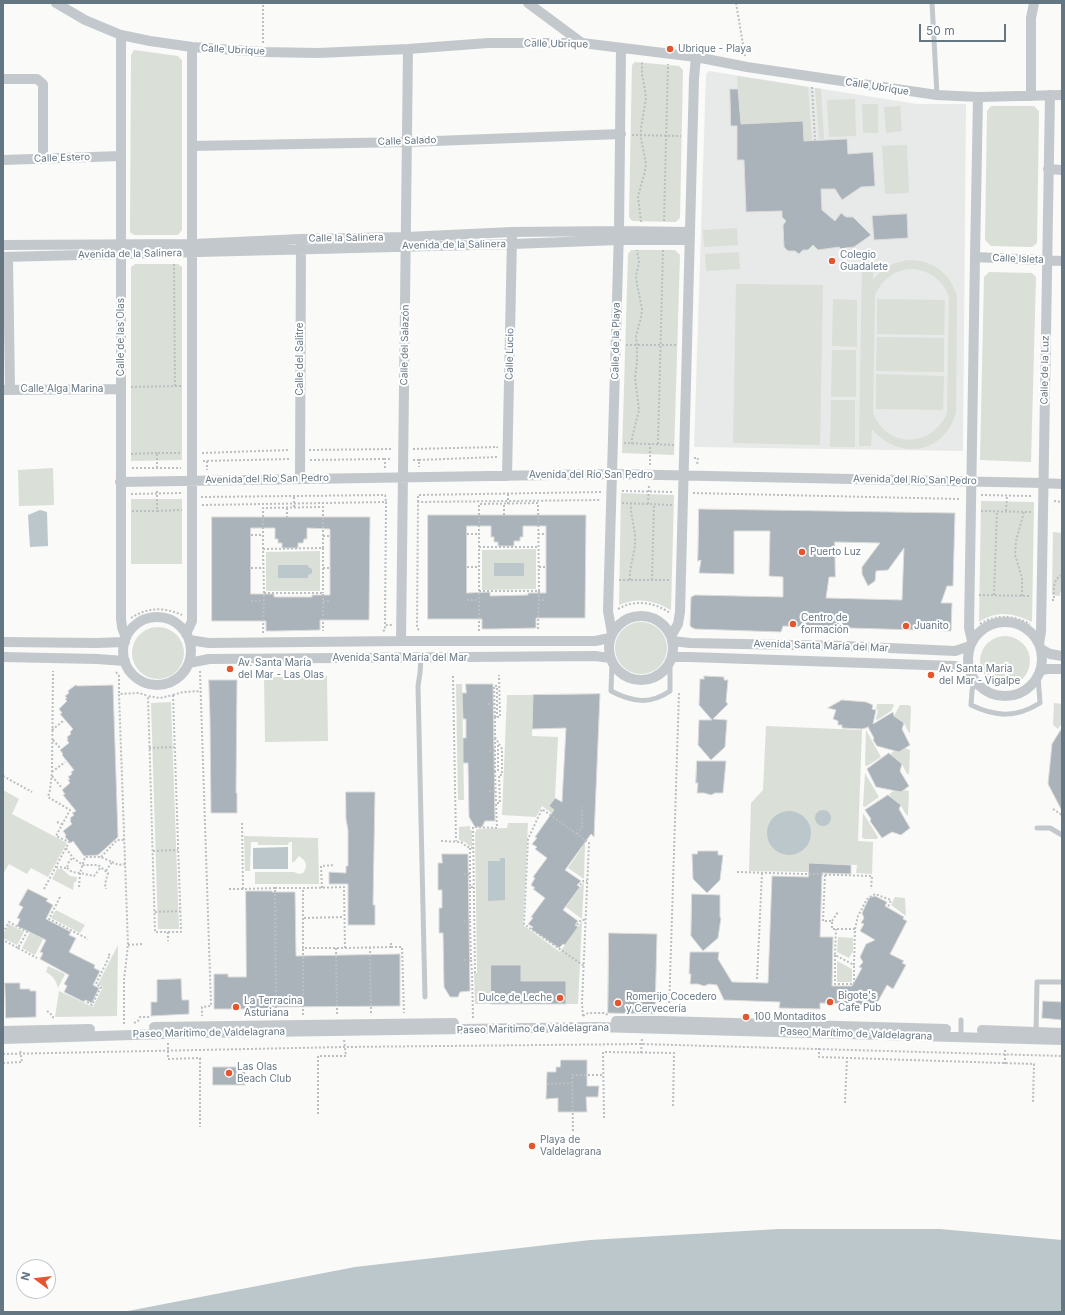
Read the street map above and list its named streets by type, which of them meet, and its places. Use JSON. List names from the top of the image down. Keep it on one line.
{"streets":{"street":["Calle Ubrique","Calle Salado","Calle Estero","Avenida de la Salinera","Calle Isleta","Calle de las Olas","Calle de la Playa","Calle del Salazón","Calle Lucio","Calle del Salitre","Calle de la Luz","Calle Alga Marina","Avenida del Río San Pedro","Avenida Santa María del Mar","Paseo Marítimo de Valdelagrana"]},"crossings":[["Calle Ubrique","Calle de las Olas"],["Calle Ubrique","Calle de la Playa"],["Calle Ubrique","Calle del Salazón"],["Calle Ubrique","Calle de la Luz"],["Calle Salado","Calle de la Playa"],["Calle Salado","Calle del Salazón"],["Calle Estero","Calle de las Olas"],["Avenida de la Salinera","Calle de las Olas"],["Avenida de la Salinera","Calle de la Playa"],["Avenida de la Salinera","Calle del Salazón"],["Avenida de la Salinera","Calle Lucio"],["Avenida de la Salinera","Calle del Salitre"],["Calle Isleta","Calle de la Luz"],["Calle de las Olas","Calle Alga Marina"],["Calle de las Olas","Avenida del Río San Pedro"],["Calle de las Olas","Avenida Santa María del Mar"],["Calle de la Playa","Avenida del Río San Pedro"],["Calle de la Playa","Avenida Santa María del Mar"],["Calle del Salazón","Avenida del Río San Pedro"],["Calle del Salazón","Avenida Santa María del Mar"],["Calle Lucio","Avenida del Río San Pedro"],["Calle del Salitre","Avenida del Río San Pedro"],["Calle de la Luz","Avenida del Río San Pedro"],["Calle de la Luz","Avenida Santa María del Mar"]],"places":["Ubrique - Playa","Colegio Guadalete","Puerto Luz","Centro de formación","Juanito","Av. Santa María del Mar - Las Olas","Av. Santa María del Mar - Vigalpe","Dulce de Leche","Bigote's Cafe Pub","Romerijo Cocedero y Cervecería","La Terracina Asturiana","100 Montaditos","Las Olas Beach Club","Playa de Valdelagrana"],"scale_bar":"50 m","north":"left"}
